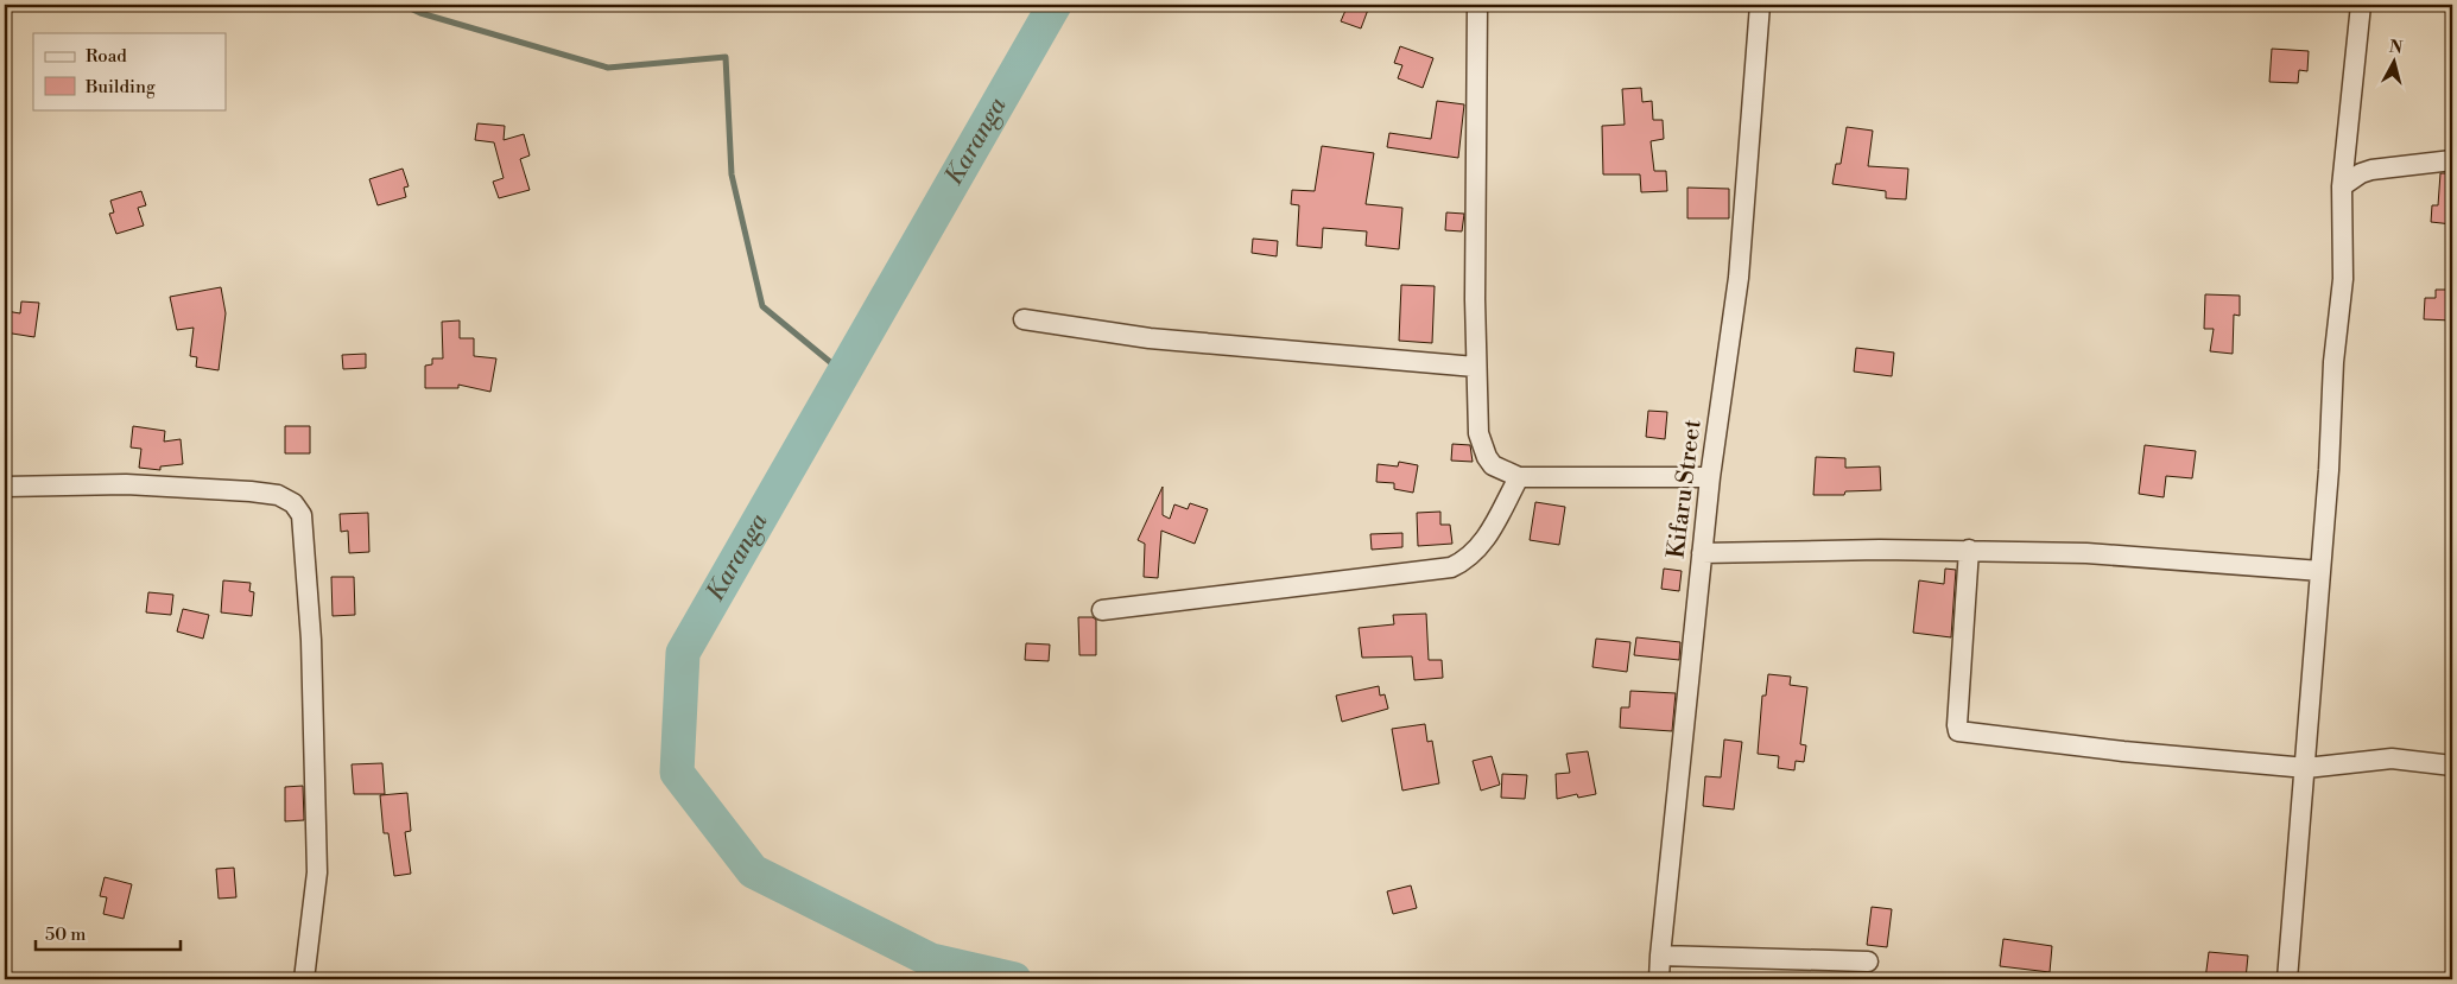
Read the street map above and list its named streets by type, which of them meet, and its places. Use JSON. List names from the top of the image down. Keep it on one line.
{"streets":{"street":["Kifaru Street"]},"water":["Karanga"],"legend":["Road","Building"],"scale_bar":"50 m","north":"top"}
